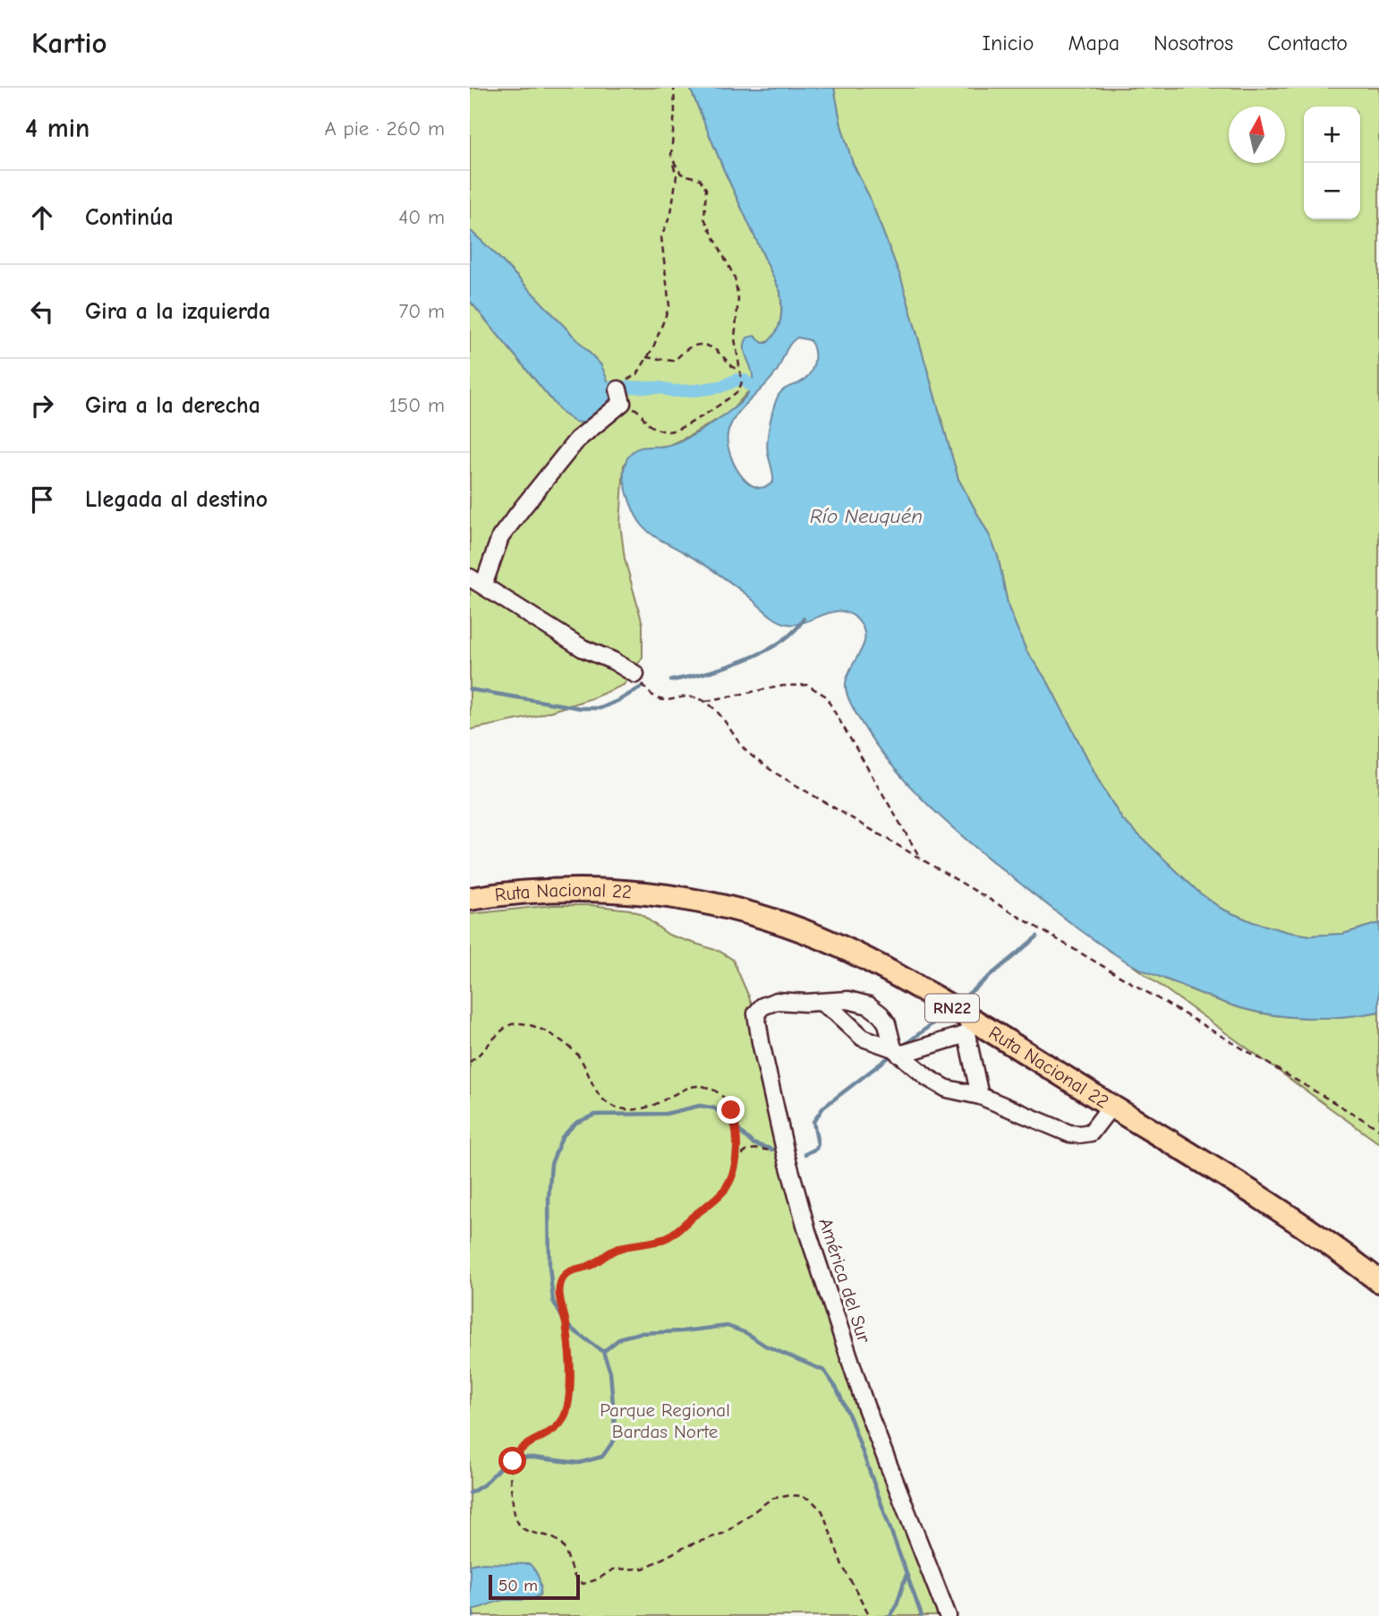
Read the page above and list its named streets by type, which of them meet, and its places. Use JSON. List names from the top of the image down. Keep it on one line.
{"streets":{"highway":["Ruta Nacional 22","RN22"],"street":["América del Sur"]},"water":["Río Neuquén"],"parks":["Parque Regional Bardas Norte"],"scale_bar":"50 m","north":"top","page":{"header":"Kartio","nav":["Inicio","Mapa","Nosotros","Contacto"],"heading":["4 min","A pie · 260 m"],"map_buttons":["+","−"],"list":[["Continúa","40 m"],["Gira a la izquierda","70 m"],["Gira a la derecha","150 m"],"Llegada al destino"],"scale":"50 m"}}
